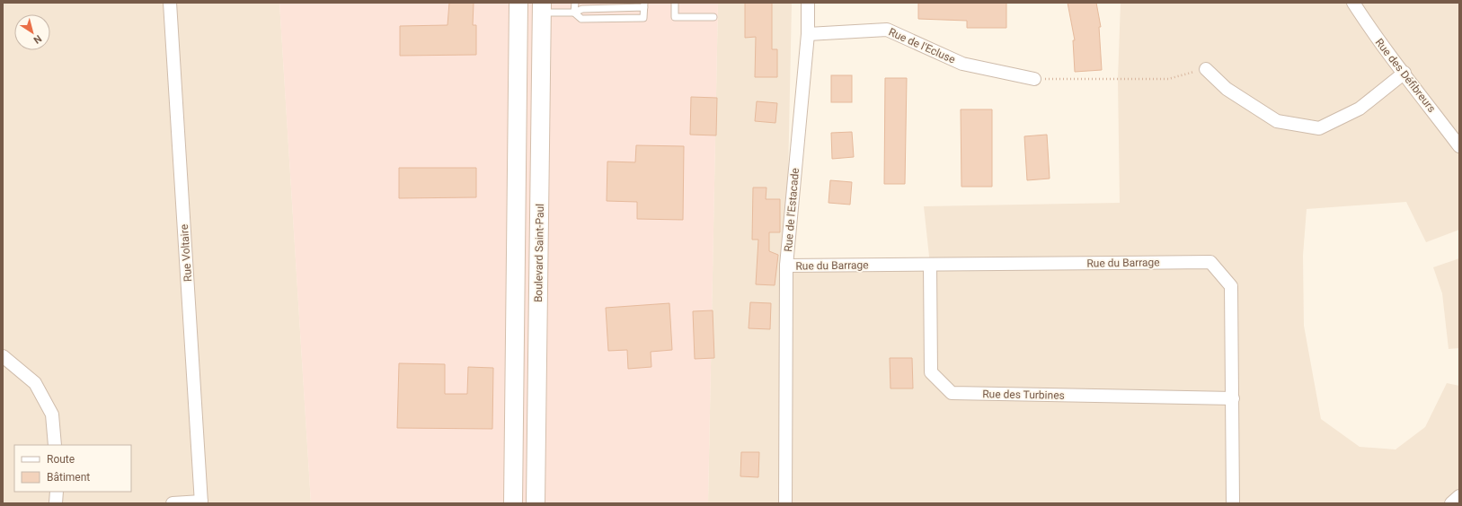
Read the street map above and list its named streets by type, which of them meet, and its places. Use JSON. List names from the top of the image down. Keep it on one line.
{"streets":{"main road":["Boulevard Saint-Paul"],"street":["Rue de l'Ecluse","Rue des Défibreurs","Rue de l'Estacade","Rue Voltaire","Rue du Barrage","Rue des Turbines"]},"crossings":[["Rue de l'Ecluse","Rue de l'Estacade"],["Rue de l'Estacade","Rue du Barrage"],["Rue du Barrage","Rue des Turbines"]],"legend":["Route","Bâtiment"],"north":"bottom right"}
